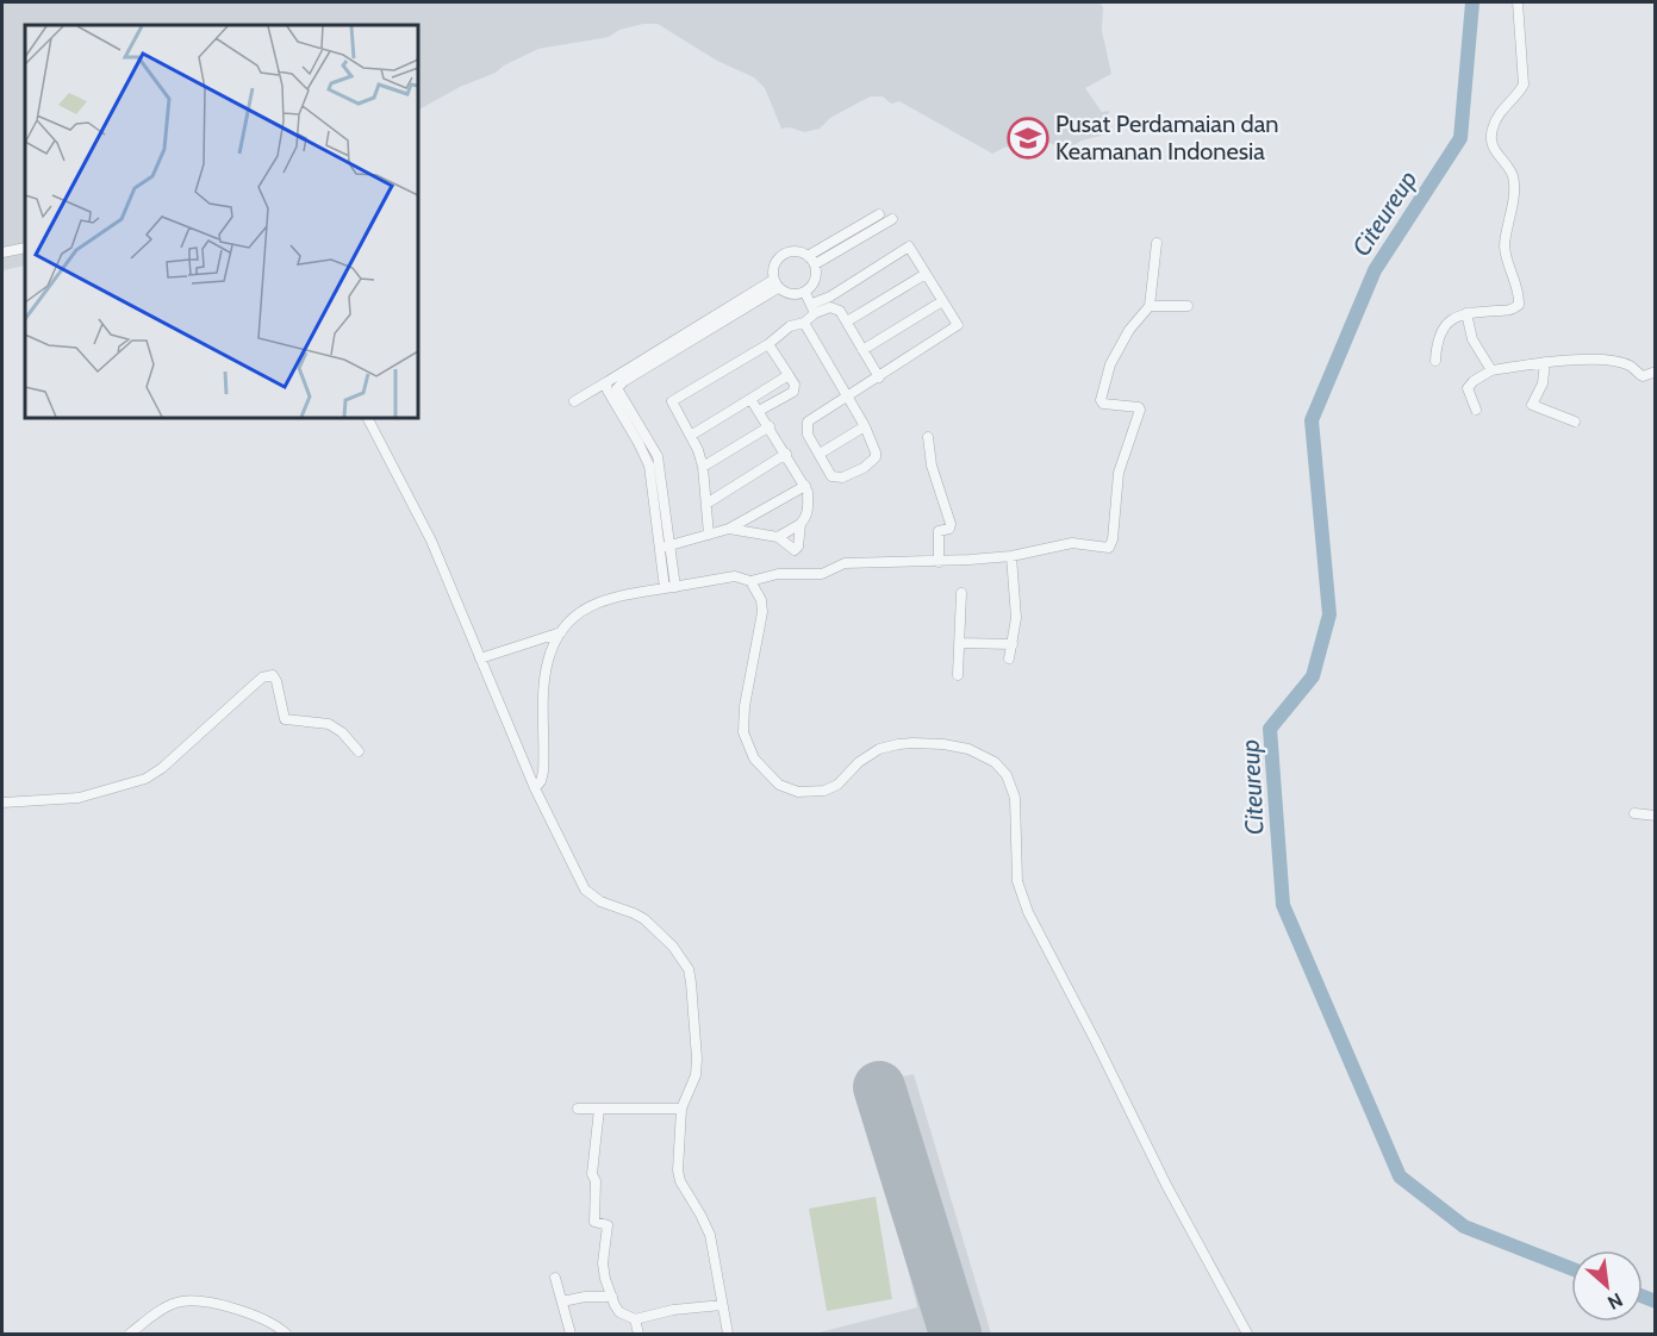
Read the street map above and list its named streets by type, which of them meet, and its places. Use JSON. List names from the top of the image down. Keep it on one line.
{"water":["Citeureup"],"places":{"school or university":["Pusat Perdamaian dan Keamanan Indonesia"]},"north":"bottom right"}
